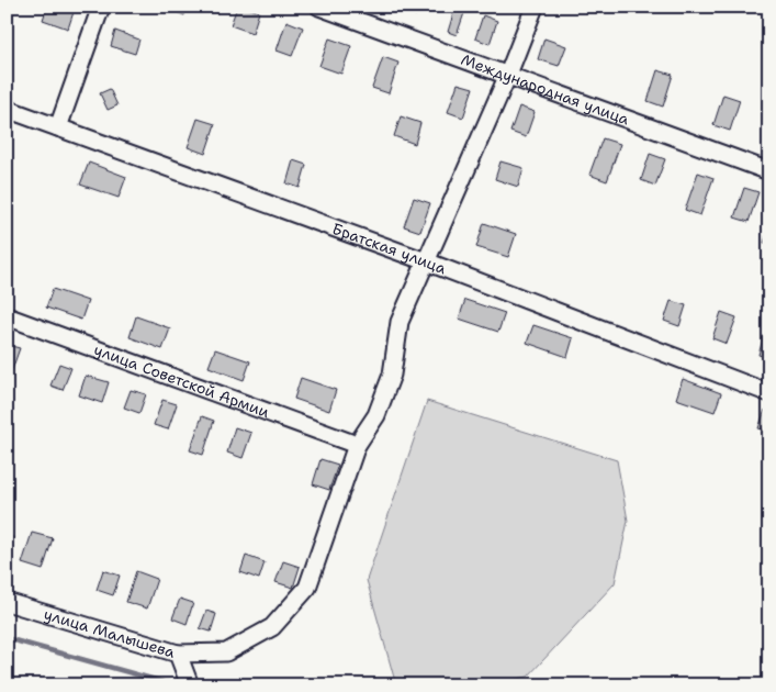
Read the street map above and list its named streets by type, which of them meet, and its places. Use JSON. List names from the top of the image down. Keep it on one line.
{"streets":{"street":["Международная улица","Братская улица","улица Советской Армии","улица Малышева"]}}
